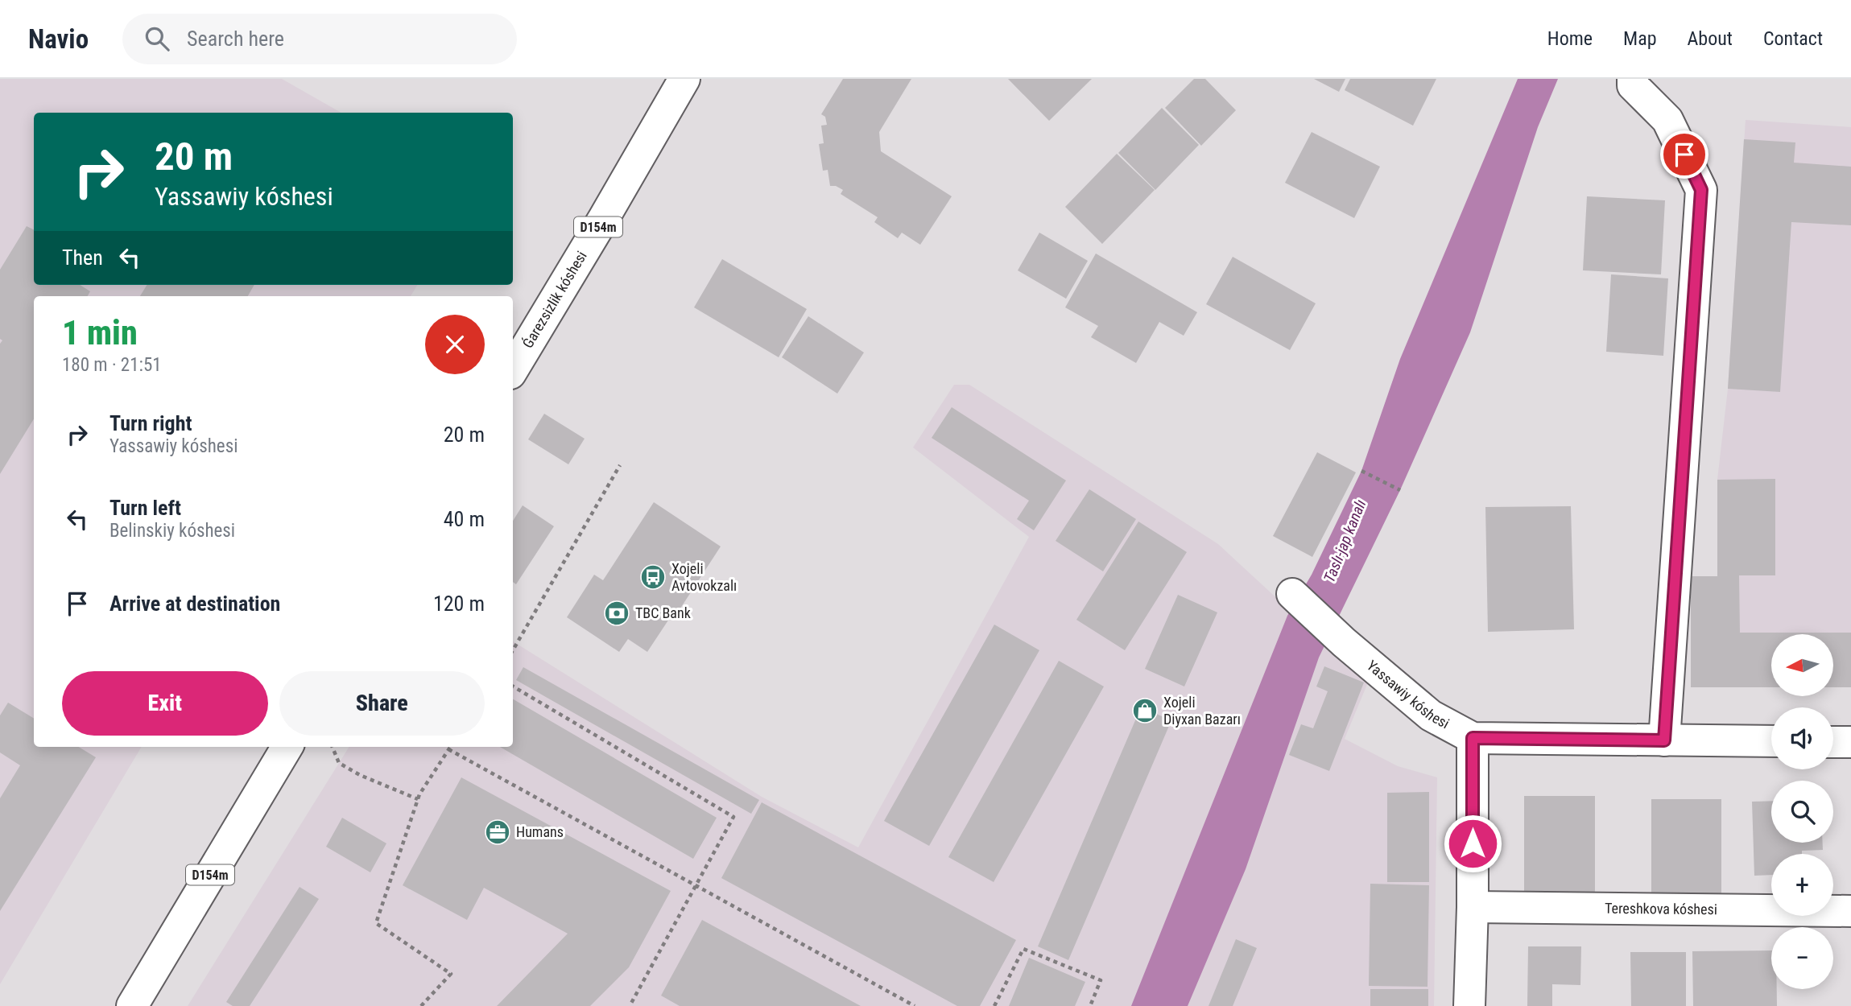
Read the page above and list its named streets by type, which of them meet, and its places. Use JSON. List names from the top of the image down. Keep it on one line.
{"streets":{"street":["D154m","Ǵarezsizlik kóshesi","Yassawiy kóshesi","Tereshkova kóshesi"]},"water":["Taslı-jap kanalı"],"places":{"bus stop":["Xojeli Avtovokzalı"],"bank":["TBC Bank"],"shop":["Xojeli Diyxan Bazarı"],"office":["Humans"]},"north":"left","page":{"header":"Navio","search":"Search here","nav":["Home","Map","About","Contact"],"turn":["20 m","Yassawiy kóshesi"],"then":"Then","heading":["1 min","180 m · 21:51"],"list":[{"name":"Turn right","note":"Yassawiy kóshesi","value":"20 m"},{"name":"Turn left","note":"Belinskiy kóshesi","value":"40 m"},{"name":"Arrive at destination","value":"120 m"}],"map_buttons":["+","−"],"buttons":["Exit","Share"]}}
